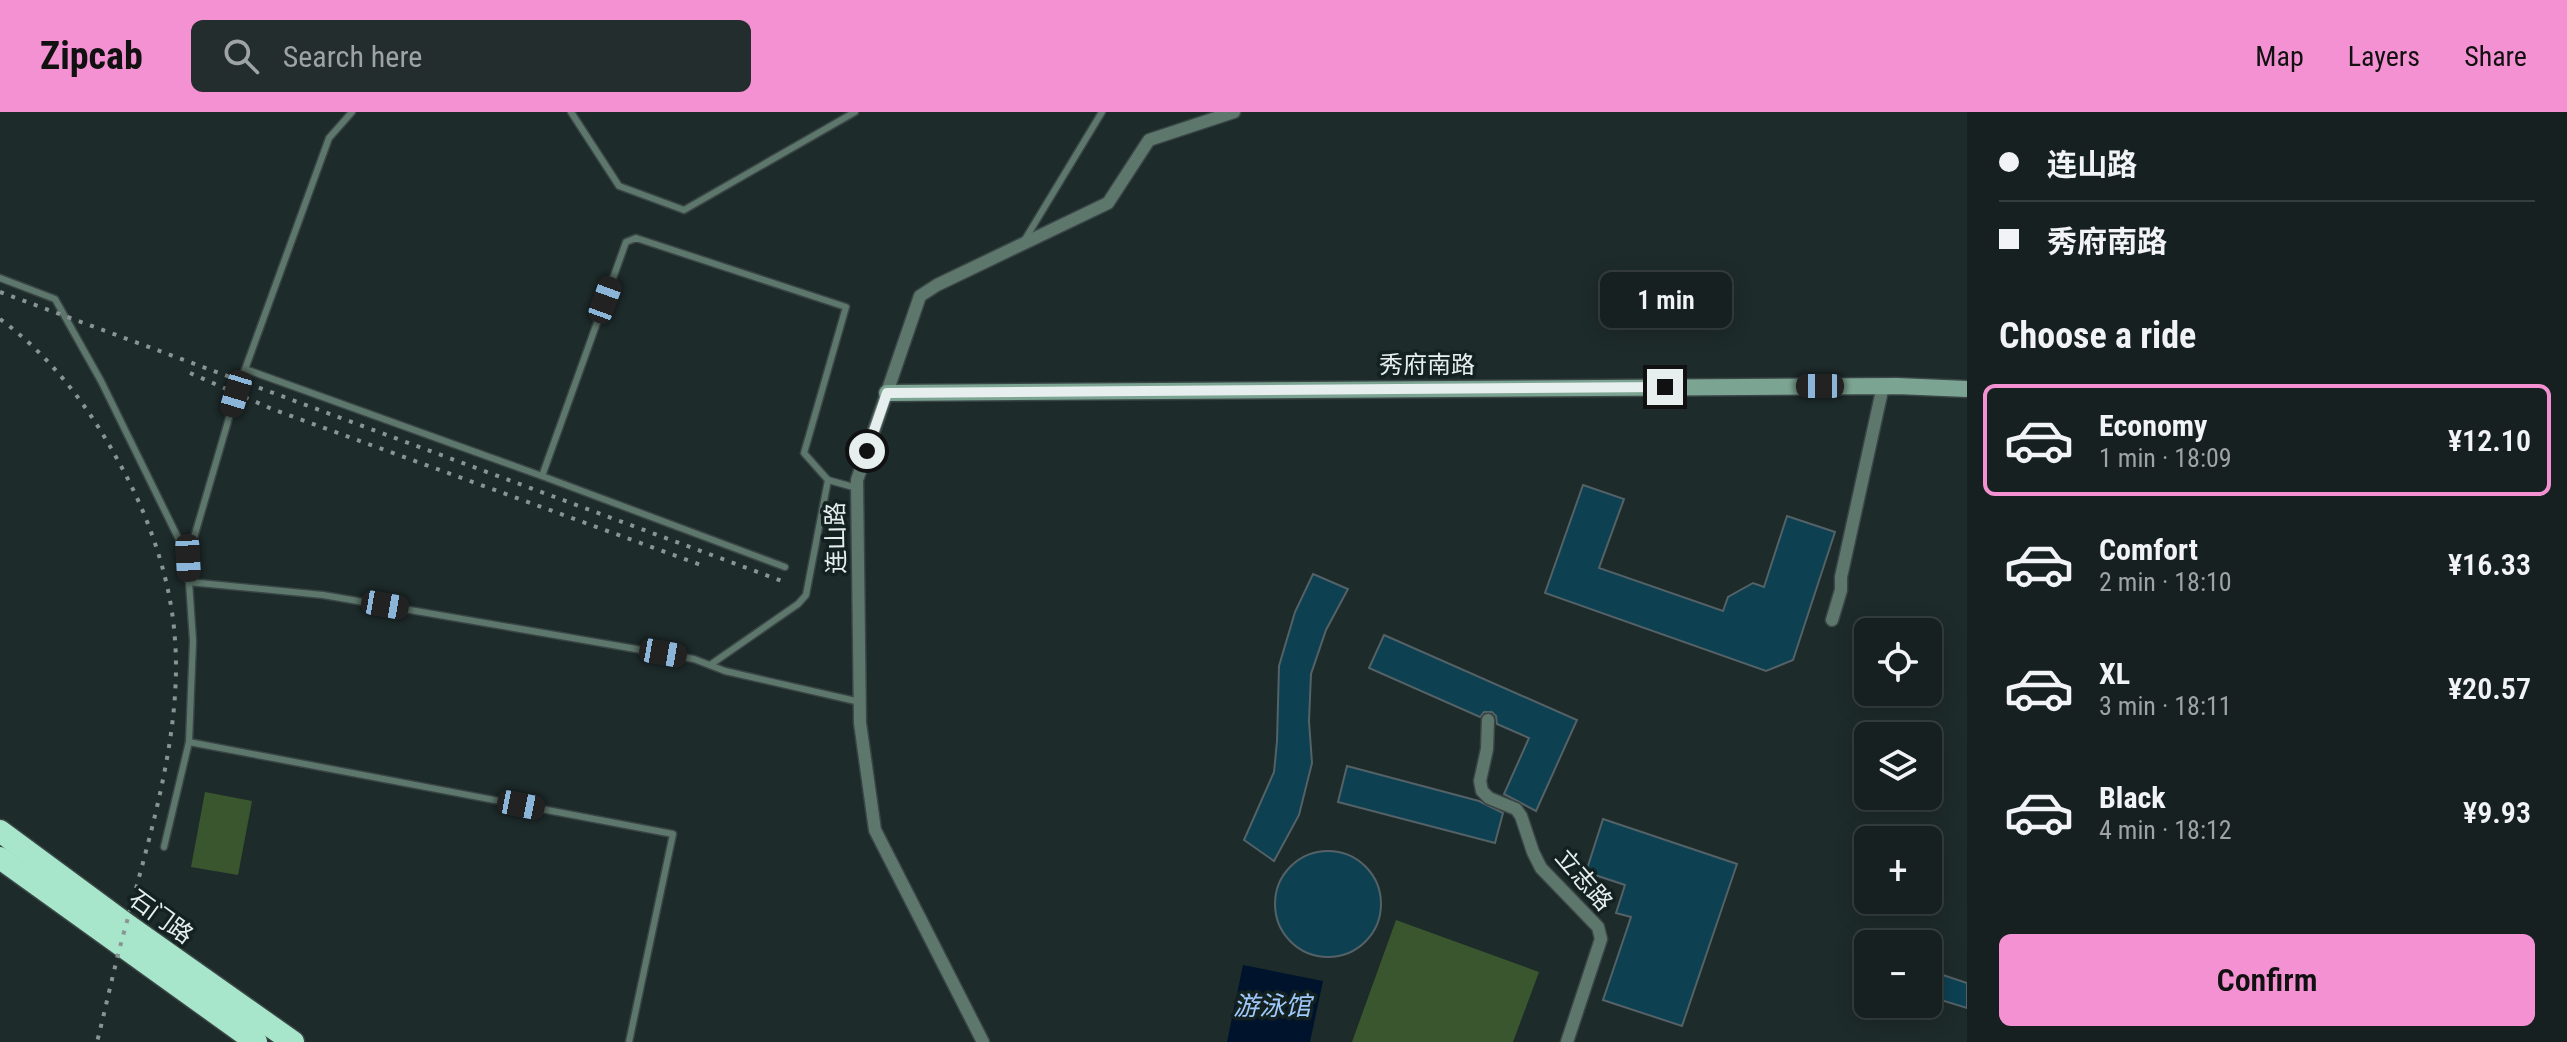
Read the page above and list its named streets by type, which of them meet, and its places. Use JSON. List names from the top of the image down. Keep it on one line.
{"streets":{"highway":["石门路"],"street":["秀府南路","连山路","立志路"]},"crossings":[["秀府南路","连山路"]],"water":["游泳馆"],"page":{"header":"Zipcab","search":"Search here","nav":["Map","Layers","Share"],"banner":["连山路","秀府南路"],"bubble":"1 min","heading":"Choose a ride","list":[{"name":"Economy","note":"1 min · 18:09","value":"¥12.10"},{"name":"Comfort","note":"2 min · 18:10","value":"¥16.33"},{"name":"XL","note":"3 min · 18:11","value":"¥20.57"},{"name":"Black","note":"4 min · 18:12","value":"¥9.93"}],"map_buttons":["+","−"],"buttons":"Confirm"}}
